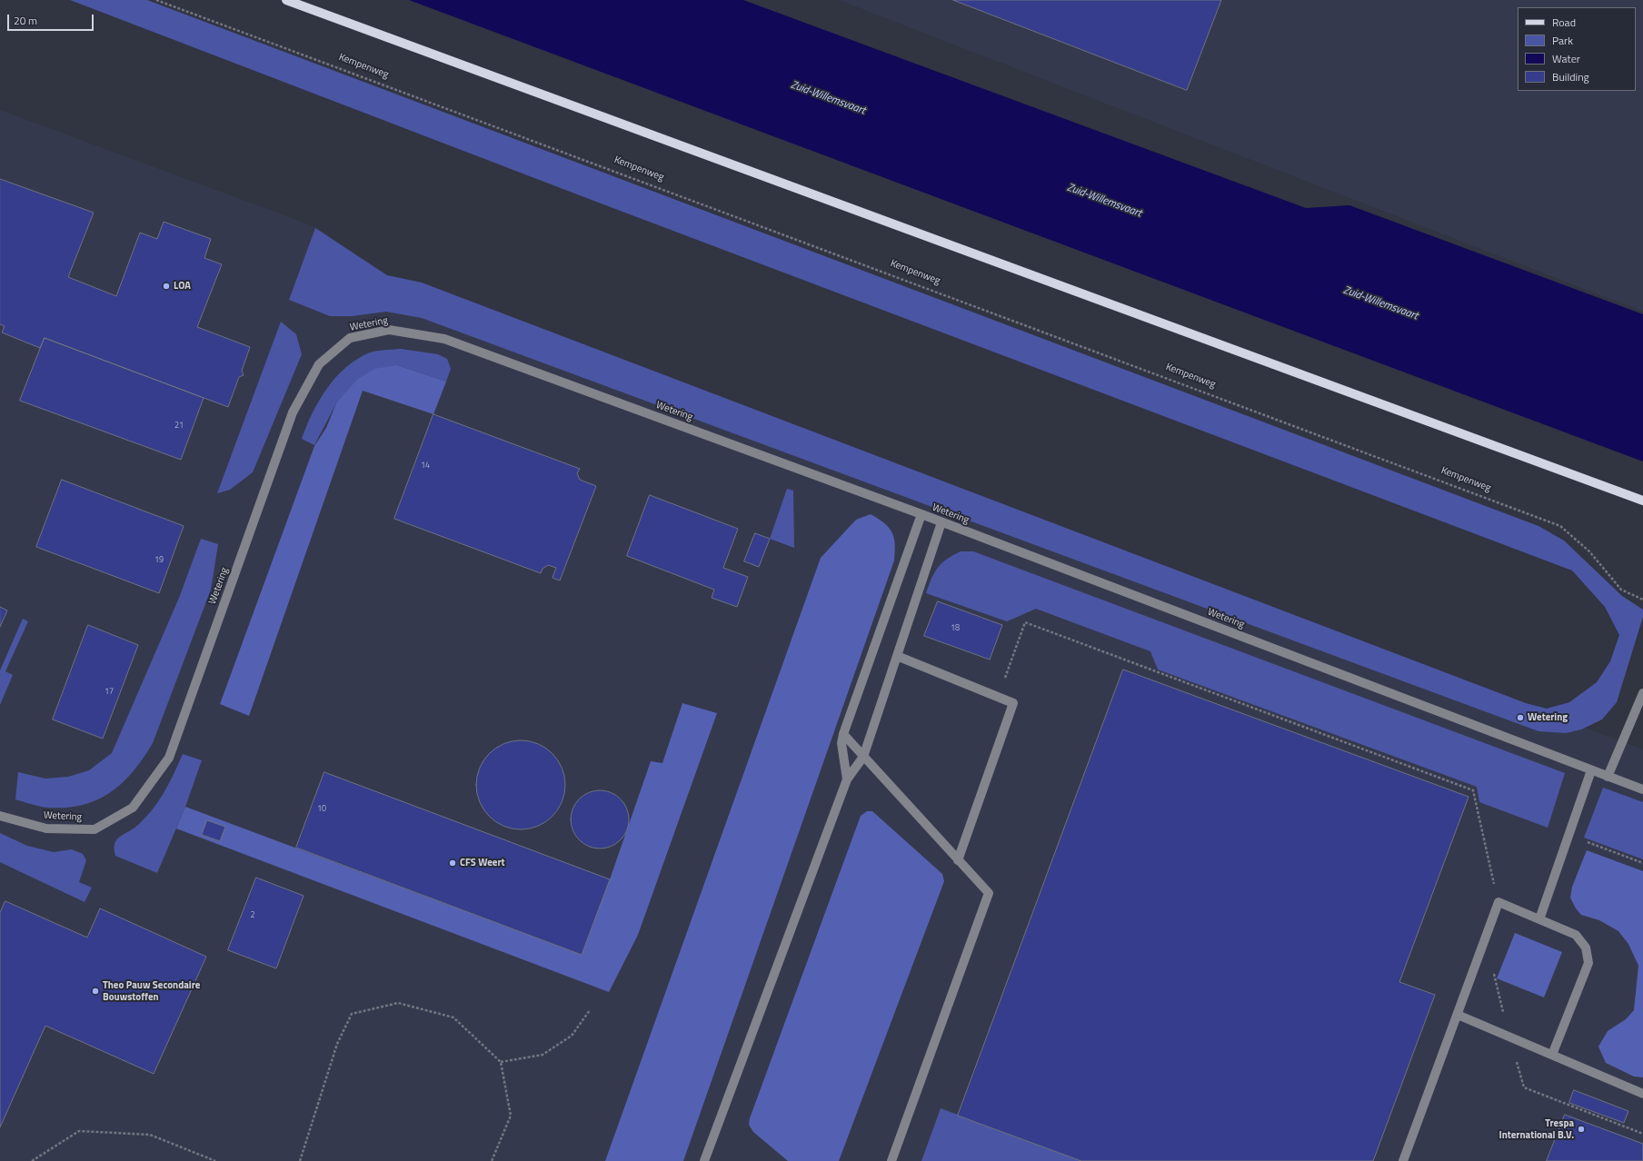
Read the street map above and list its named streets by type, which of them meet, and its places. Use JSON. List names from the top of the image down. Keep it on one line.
{"streets":{"street":["Wetering"],"path":["Kempenweg"]},"water":["Zuid-Willemsvaart"],"places":["LOA","Wetering","CFS Weert","Theo Pauw Secondaire Bouwstoffen","Trespa International B.V."],"house_numbers":["21","14","19","18","17","10","2"],"legend":["Road","Park","Water","Building"],"scale_bar":"20 m"}
